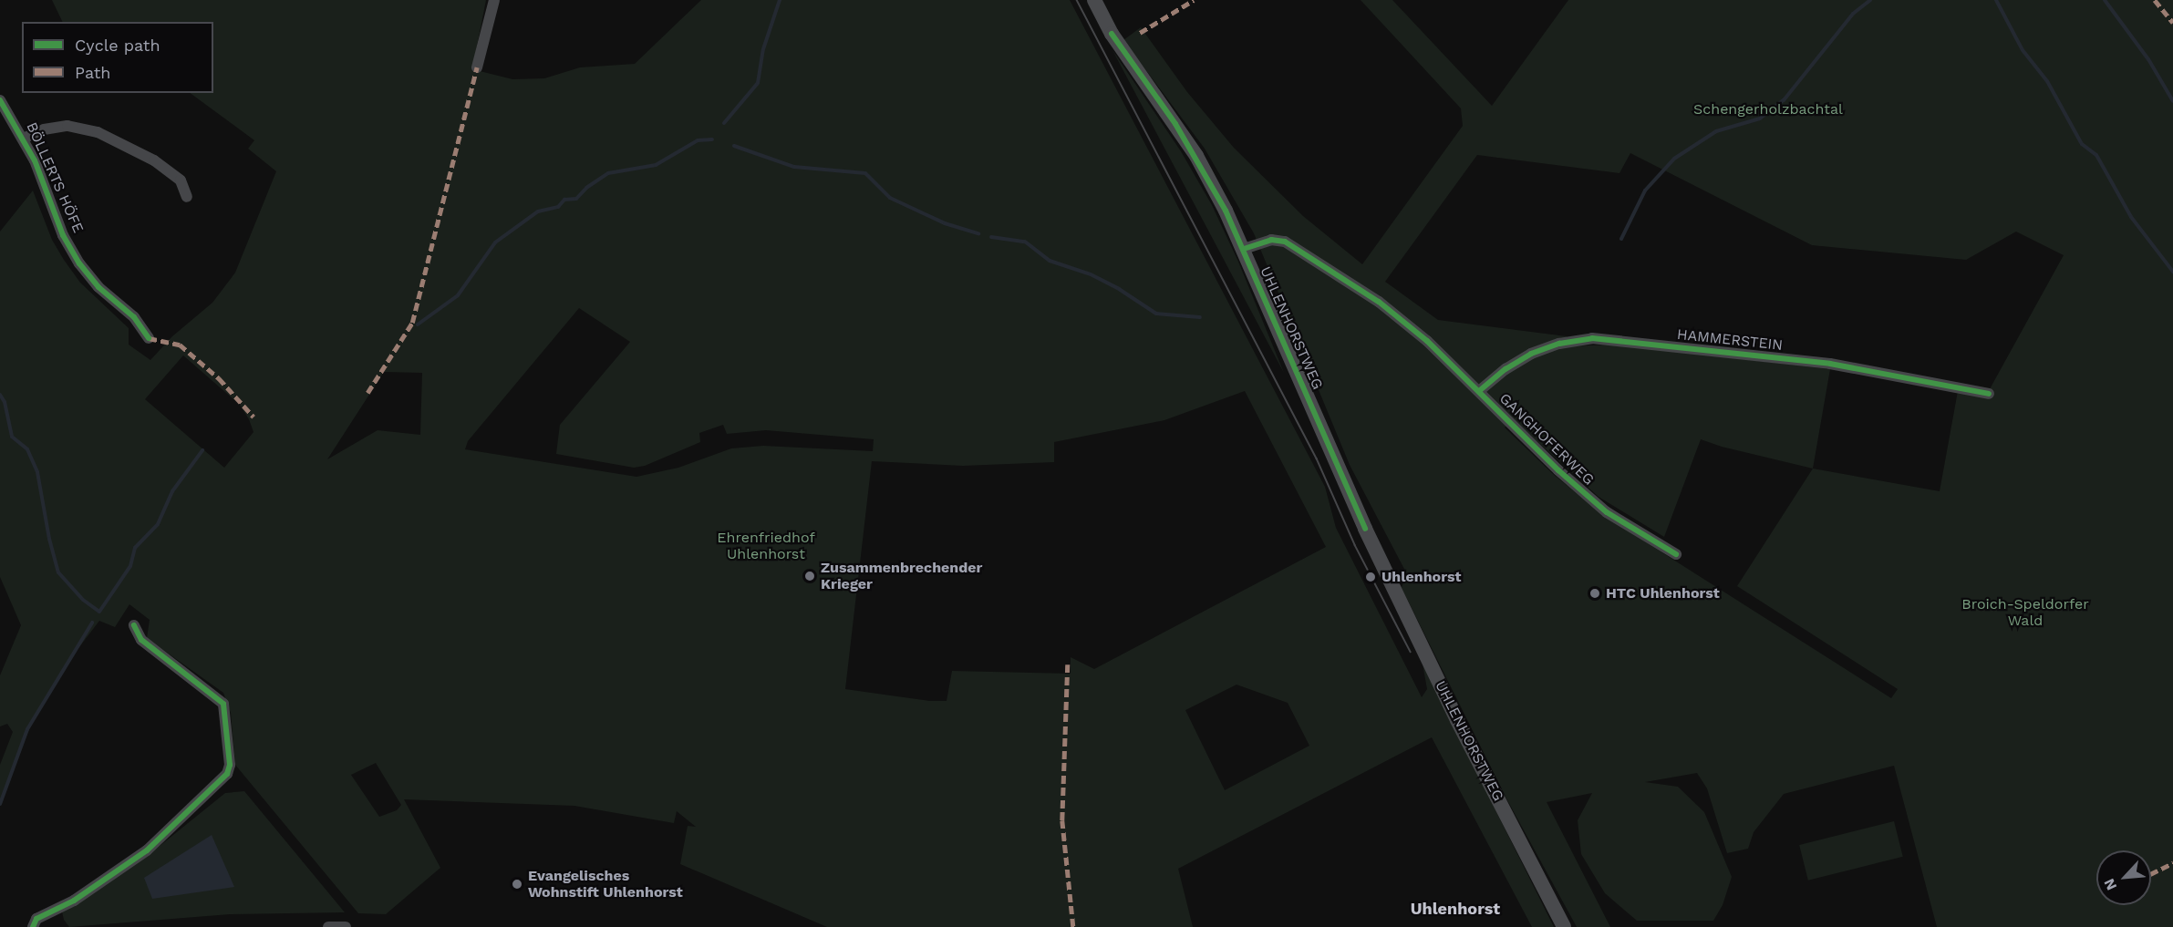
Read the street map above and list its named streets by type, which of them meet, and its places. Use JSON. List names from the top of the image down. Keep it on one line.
{"streets":{"main road":["UHLENHORSTWEG"],"street":["BÖLLERTS HÖFE","HAMMERSTEIN","GANGHOFERWEG"]},"crossings":[["UHLENHORSTWEG","GANGHOFERWEG"],["HAMMERSTEIN","GANGHOFERWEG"]],"districts":["Uhlenhorst"],"parks":["Schengerholzbachtal","Ehrenfriedhof Uhlenhorst","Broich-Speldorfer Wald"],"places":["Zusammenbrechender Krieger","Uhlenhorst","HTC Uhlenhorst","Evangelisches Wohnstift Uhlenhorst"],"legend":["Cycle path","Path"],"north":"bottom left"}
